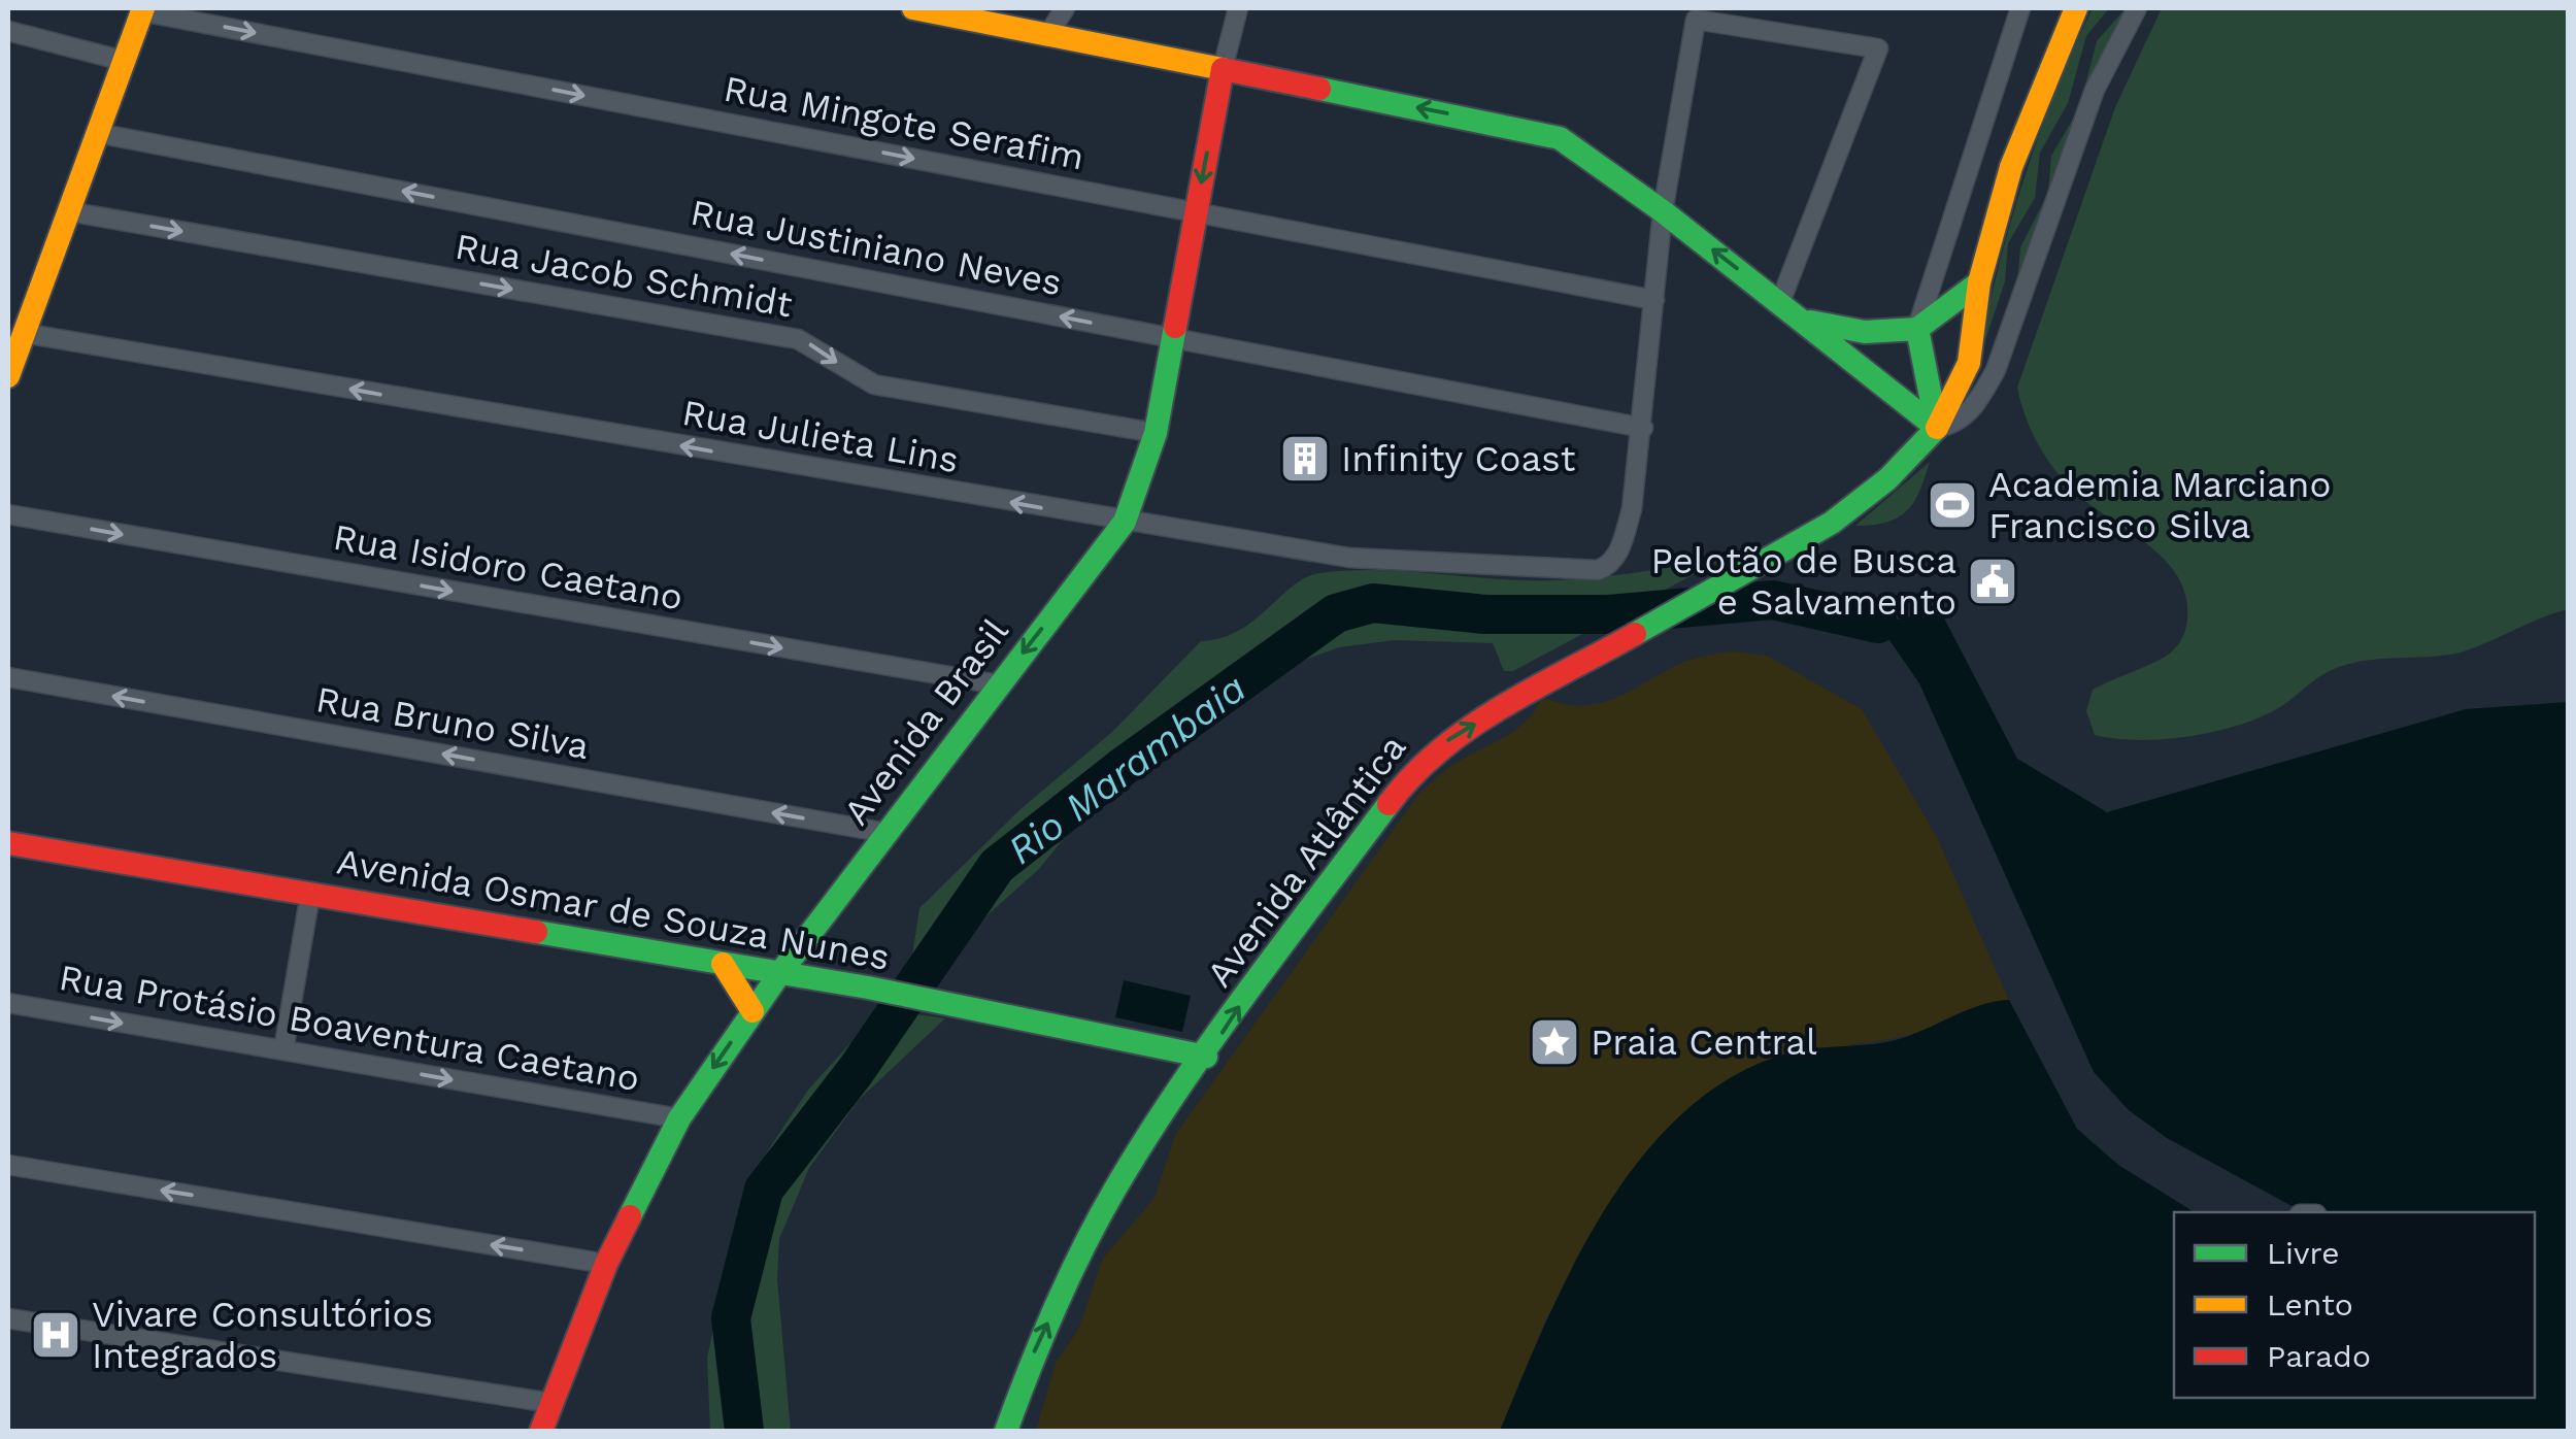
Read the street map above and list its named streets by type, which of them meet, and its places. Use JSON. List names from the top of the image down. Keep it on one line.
{"streets":{"main road":["Avenida Brasil","Avenida Atlântica","Avenida Osmar de Souza Nunes"],"street":["Rua Mingote Serafim","Rua Justiniano Neves","Rua Jacob Schmidt","Rua Julieta Lins","Rua Isidoro Caetano","Rua Bruno Silva","Rua Protásio Boaventura Caetano"]},"crossings":[["Rua Mingote Serafim","Avenida Brasil"],["Rua Justiniano Neves","Rua Julieta Lins"],["Rua Justiniano Neves","Avenida Brasil"],["Rua Jacob Schmidt","Avenida Brasil"],["Rua Julieta Lins","Avenida Brasil"],["Rua Isidoro Caetano","Avenida Brasil"],["Avenida Brasil","Rua Bruno Silva"],["Avenida Brasil","Avenida Osmar de Souza Nunes"],["Avenida Brasil","Rua Protásio Boaventura Caetano"],["Avenida Atlântica","Avenida Osmar de Souza Nunes"]],"one_way":["Rua Mingote Serafim","Rua Justiniano Neves","Rua Jacob Schmidt","Rua Julieta Lins","Rua Isidoro Caetano","Rua Bruno Silva","Avenida Atlântica"],"water":["Rio Marambaia"],"places":{"building":["Infinity Coast"],"sports":["Academia Marciano Francisco Silva"],"public building":["Pelotão de Busca e Salvamento"],"place":["Praia Central"],"hospital":["Vivare Consultórios Integrados"]},"legend":["Livre","Lento","Parado"]}
